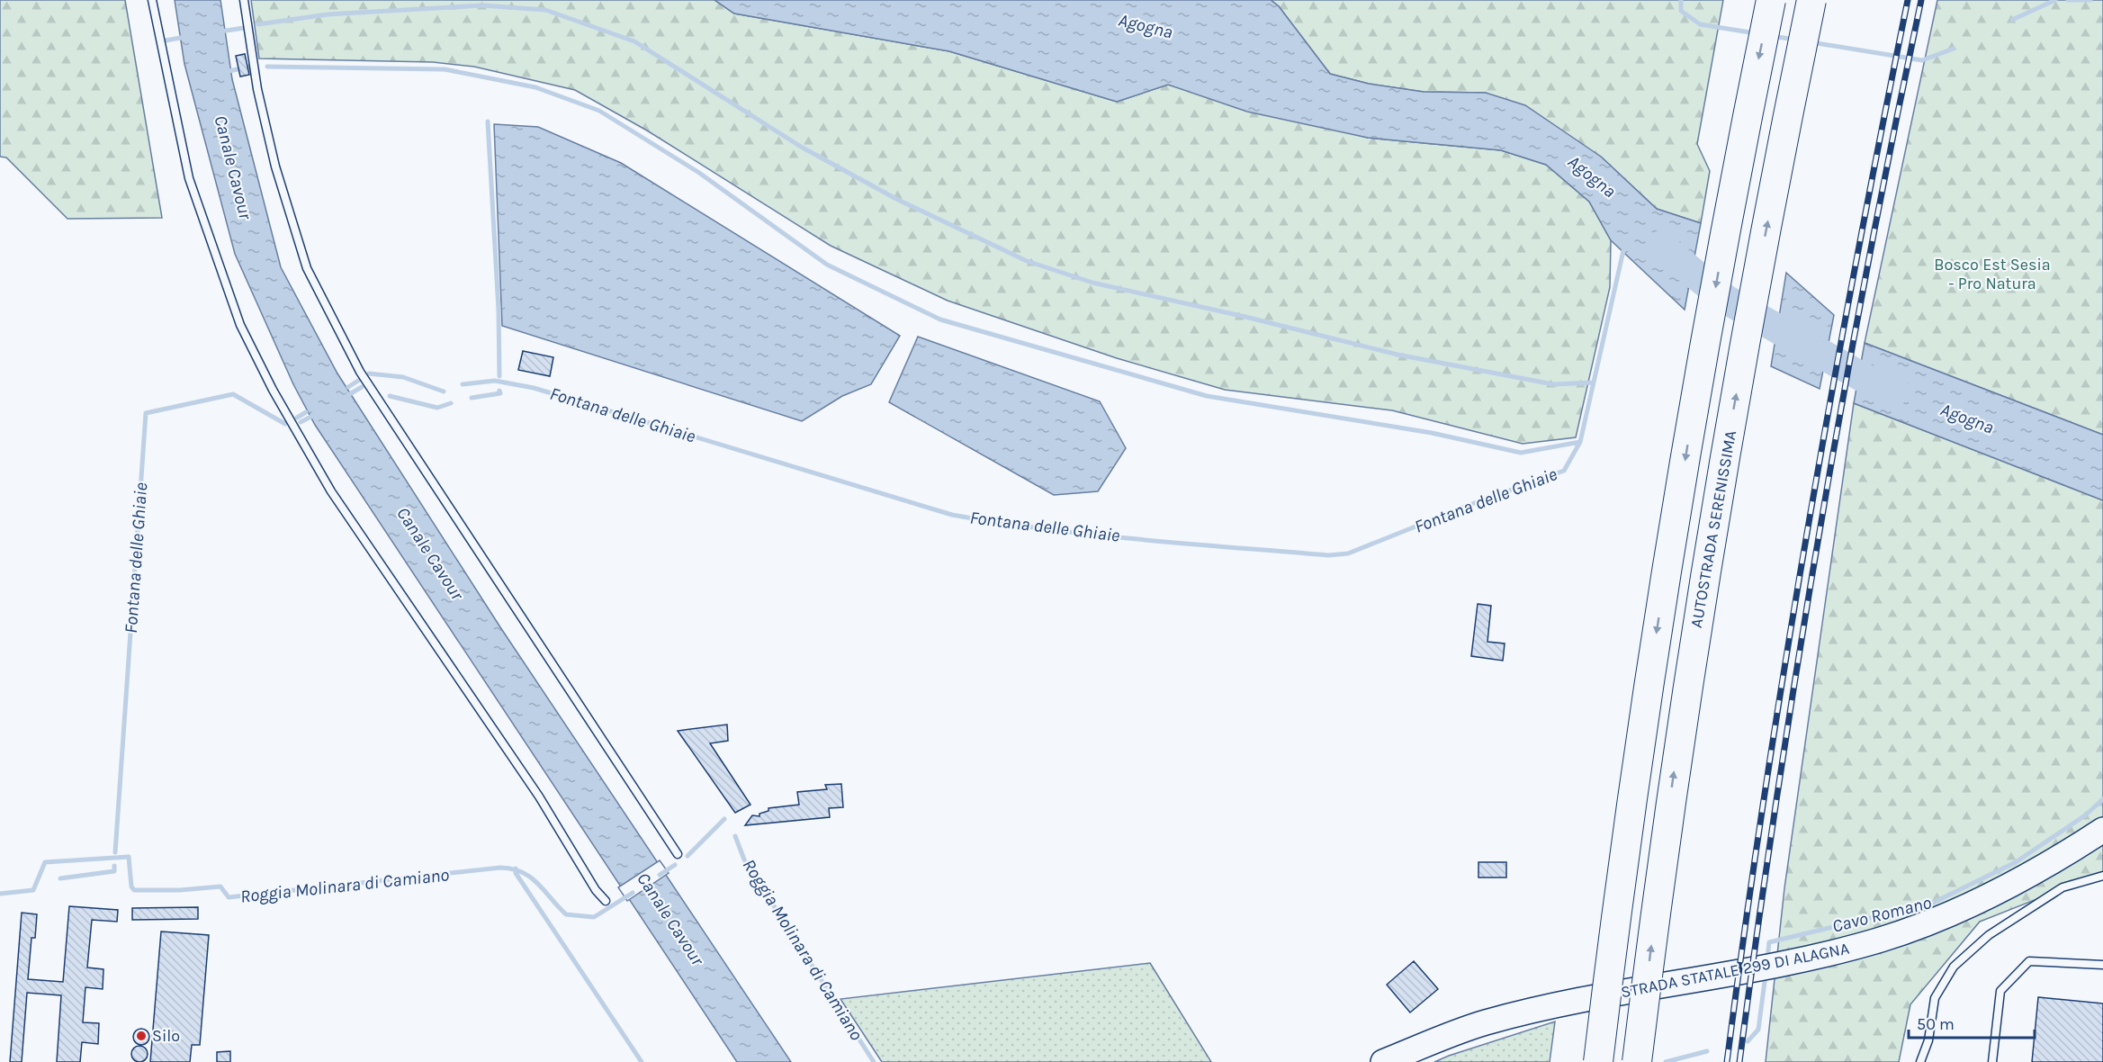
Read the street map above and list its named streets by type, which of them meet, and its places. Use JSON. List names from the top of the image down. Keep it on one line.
{"streets":{"highway":["AUTOSTRADA SERENISSIMA"],"main road":["STRADA STATALE 299 DI ALAGNA"]},"water":["Agogna","Canale Cavour","Fontana delle Ghiaie","Roggia Molinara di Camiano","Cavo Romano"],"parks":["Bosco Est Sesia - Pro Natura"],"places":["Silo"],"scale_bar":"50 m"}
